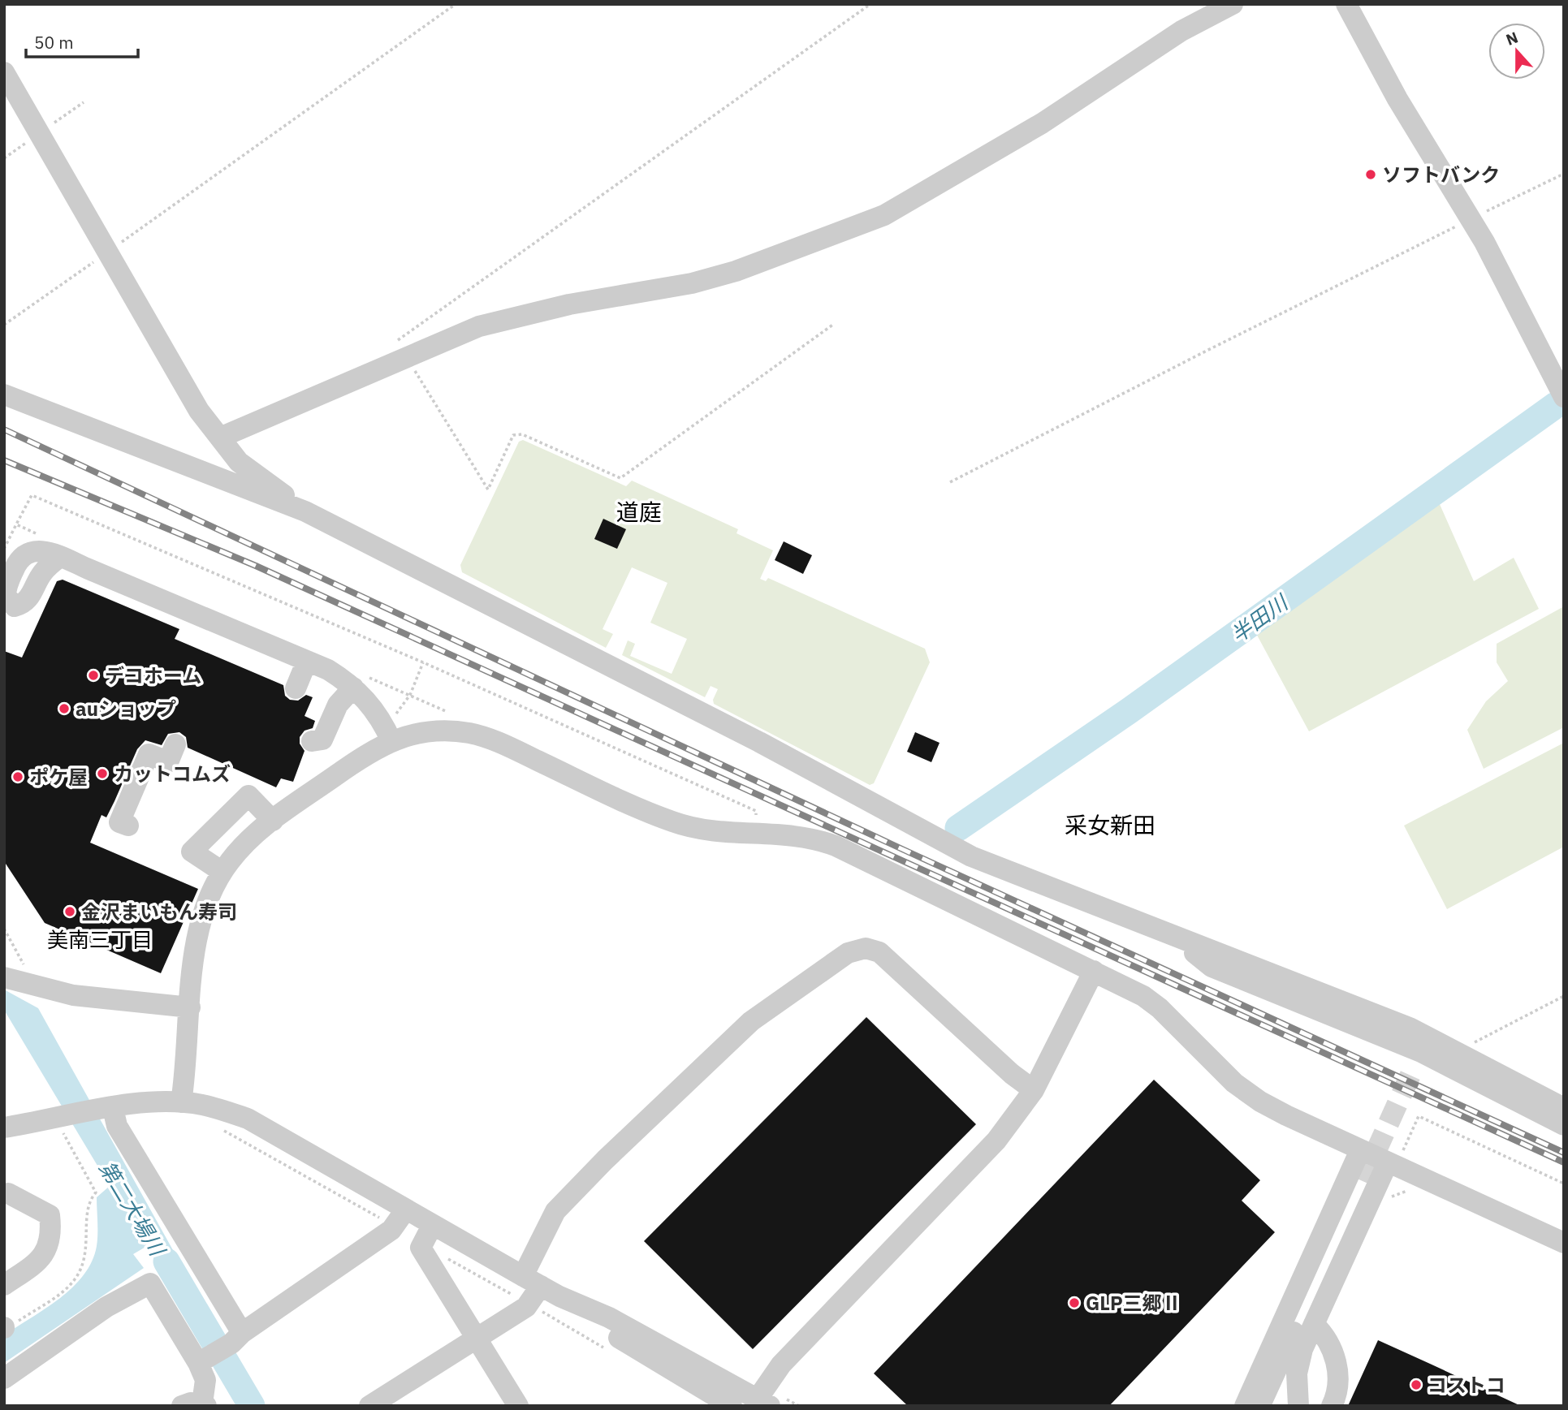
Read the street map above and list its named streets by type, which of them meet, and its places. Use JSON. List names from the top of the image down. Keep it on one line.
{"districts":["道庭","采女新田","美南三丁目"],"water":["半田川","第二大場川"],"places":["ソフトバンク","デコホーム","auショップ","カットコムズ","ポケ屋","金沢まいもん寿司","GLP三郷Ⅱ","コストコ"],"scale_bar":"50 m","north":"top"}
